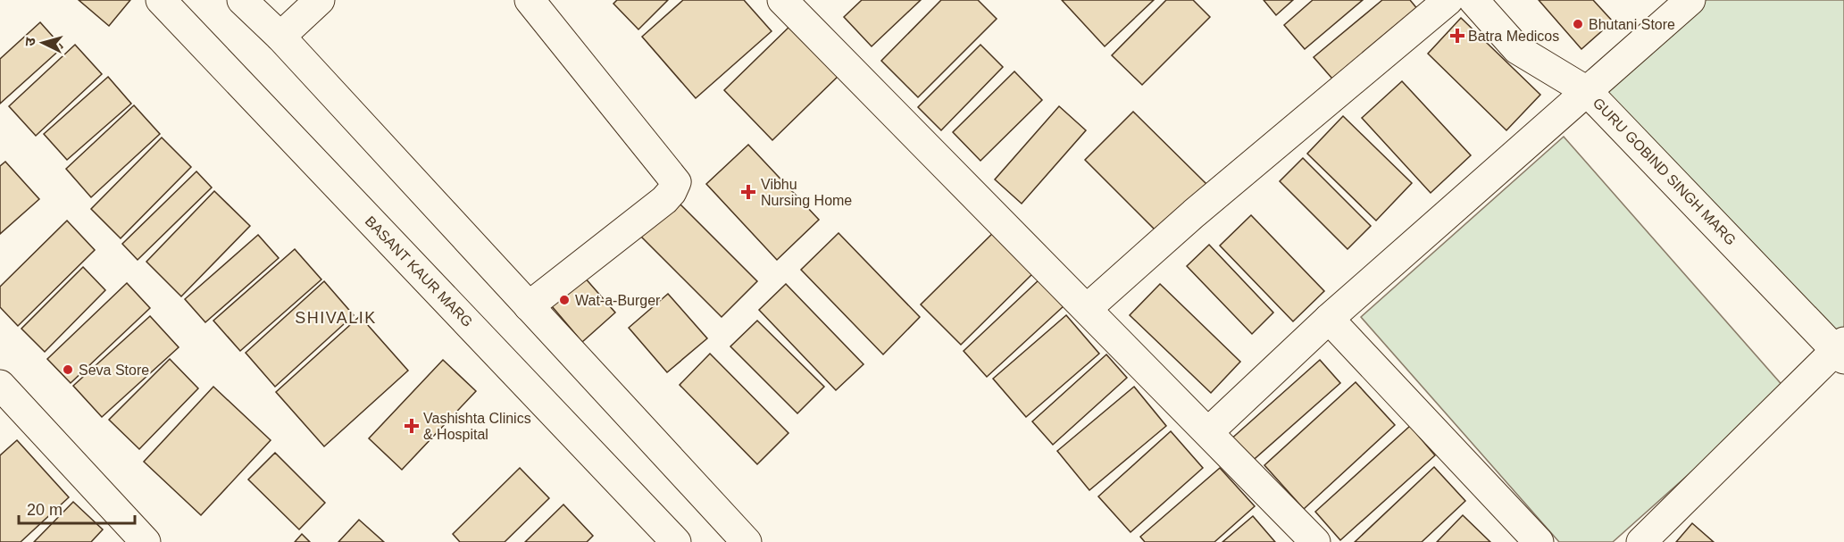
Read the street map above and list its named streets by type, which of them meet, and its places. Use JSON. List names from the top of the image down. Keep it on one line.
{"streets":{"street":["GURU GOBIND SINGH MARG","BASANT KAUR MARG"]},"districts":["SHIVALIK"],"places":{"other":["Bhutani Store","Wat-a-Burger","Seva Store"],"health":["Batra Medicos","Vibhu Nursing Home","Vashishta Clinics & Hospital"]},"scale_bar":"20 m","north":"left"}
